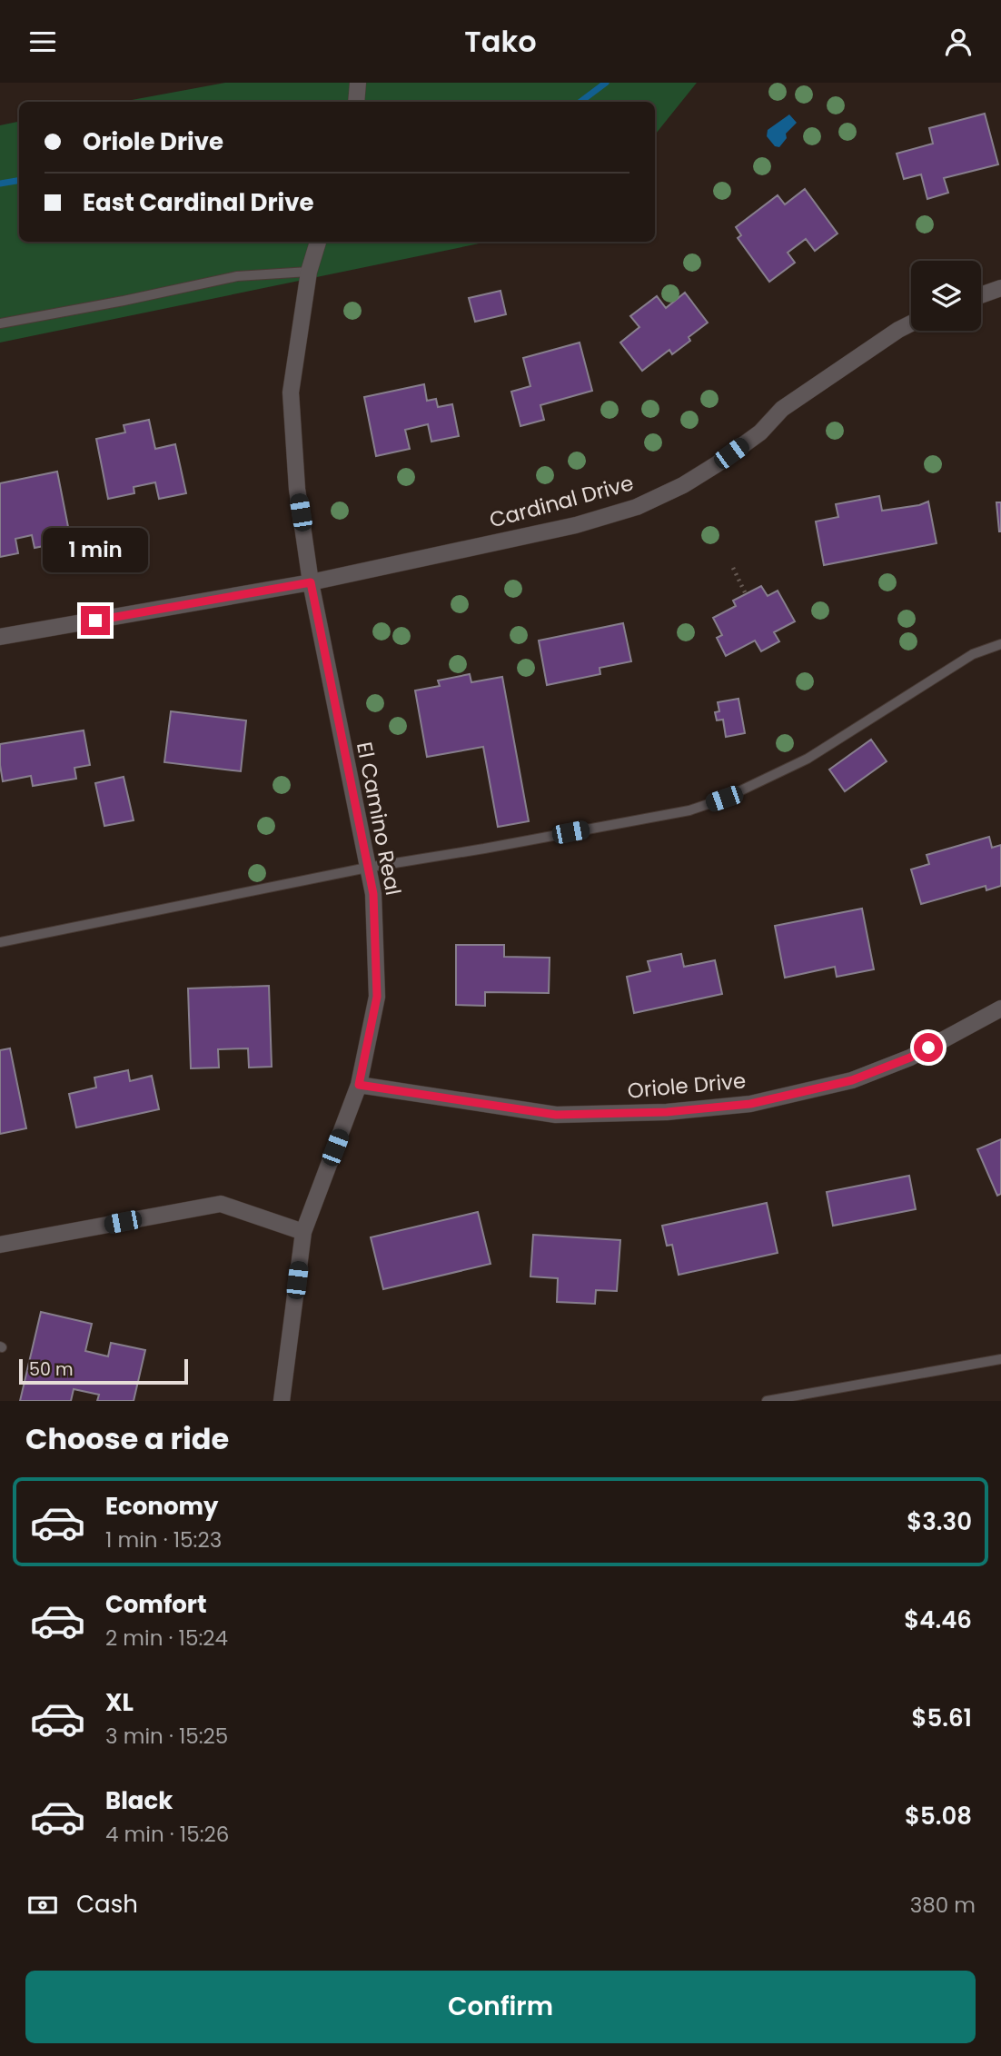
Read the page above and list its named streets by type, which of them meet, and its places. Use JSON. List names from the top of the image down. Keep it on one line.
{"streets":{"street":["Cardinal Drive","El Camino Real","Oriole Drive"]},"crossings":[["Cardinal Drive","El Camino Real"],["El Camino Real","Oriole Drive"]],"scale_bar":"50 m","page":{"header":"Tako","banner":["Oriole Drive","East Cardinal Drive"],"bubble":"1 min","scale":"50 m","heading":"Choose a ride","list":[{"name":"Economy","note":"1 min · 15:23","value":"$3.30"},{"name":"Comfort","note":"2 min · 15:24","value":"$4.46"},{"name":"XL","note":"3 min · 15:25","value":"$5.61"},{"name":"Black","note":"4 min · 15:26","value":"$5.08"}],"pay":["Cash","380 m"],"buttons":"Confirm"}}
